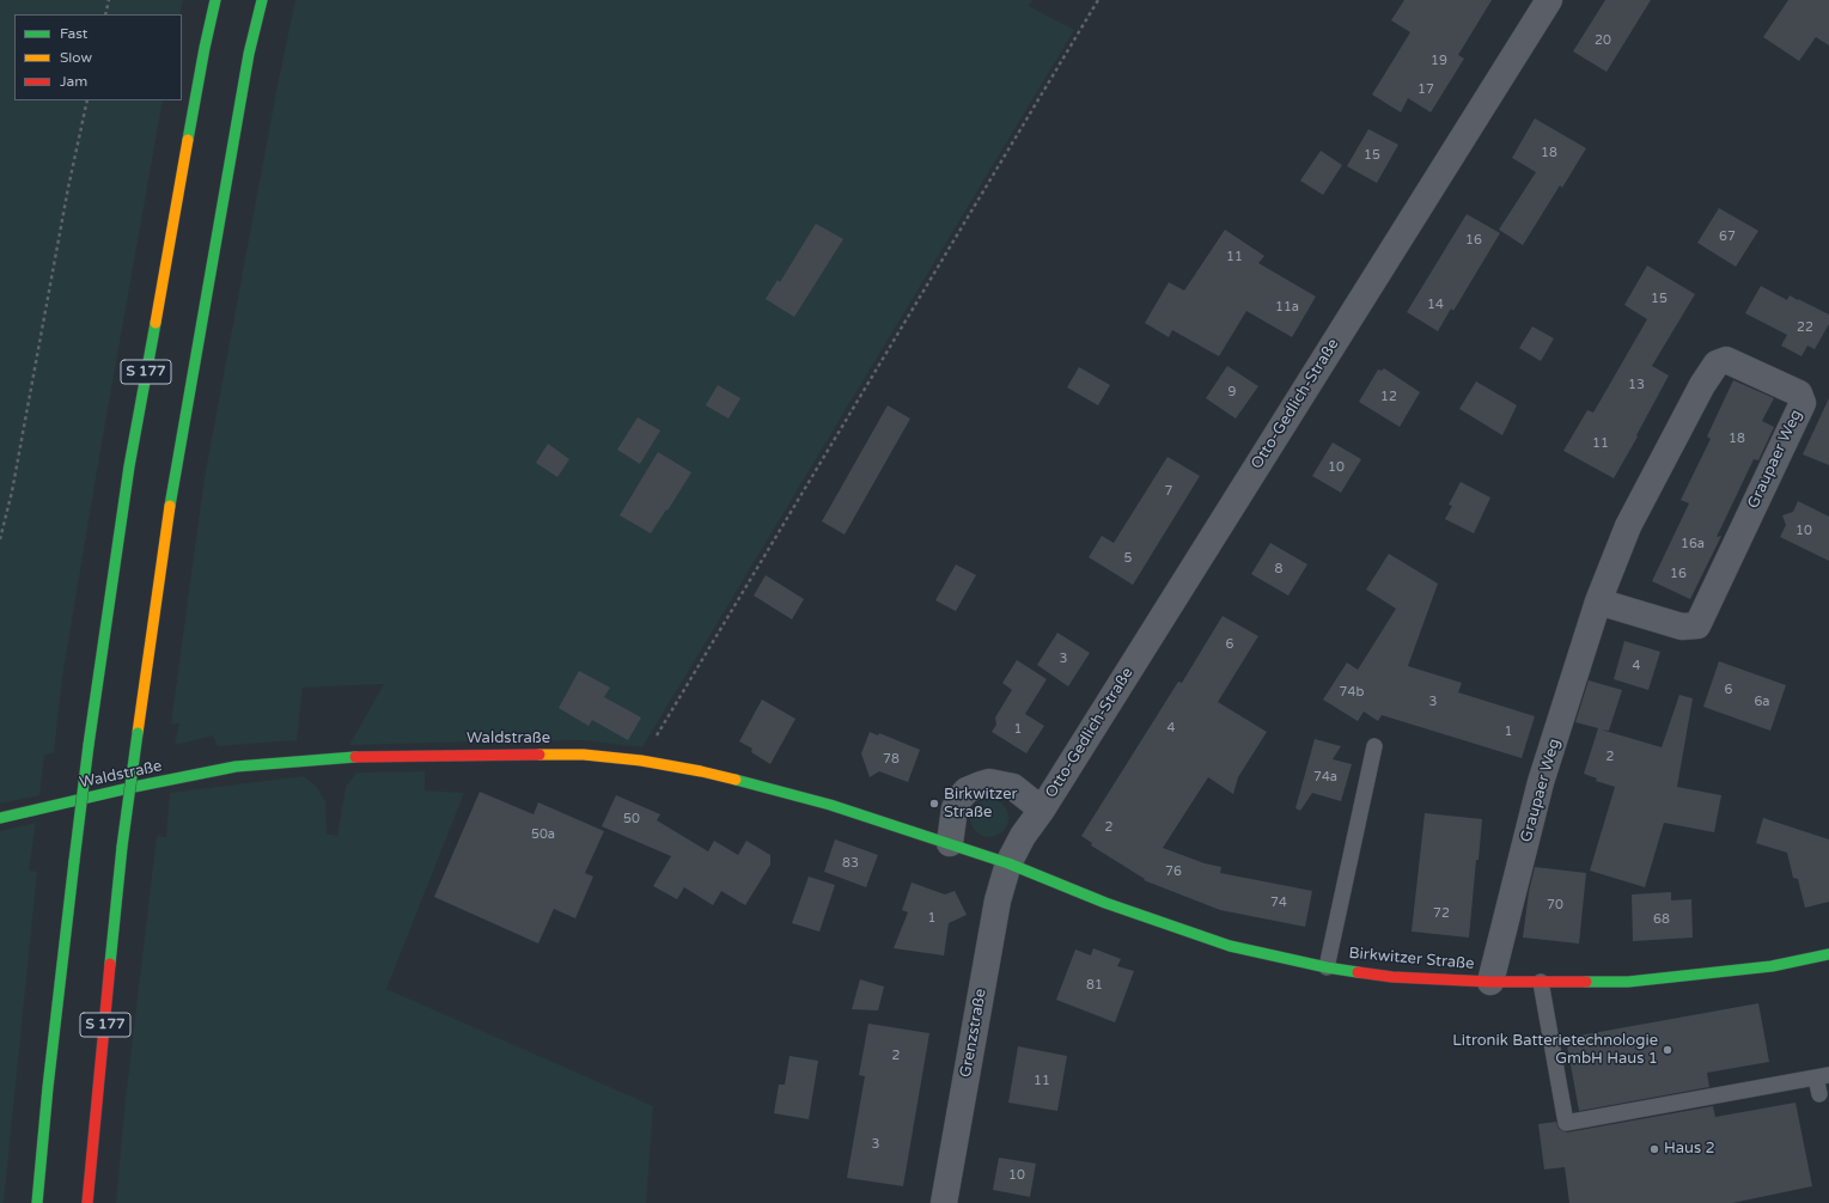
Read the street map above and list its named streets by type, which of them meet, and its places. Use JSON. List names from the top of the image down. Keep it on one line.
{"streets":{"main road":["S 177","Waldstraße","Birkwitzer Straße"],"street":["Otto-Gedlich-Straße","Graupaer Weg","Grenzstraße"]},"crossings":[["Otto-Gedlich-Straße","Waldstraße"],["Otto-Gedlich-Straße","Birkwitzer Straße"],["Otto-Gedlich-Straße","Grenzstraße"],["Graupaer Weg","Birkwitzer Straße"],["Waldstraße","Birkwitzer Straße"],["Waldstraße","Grenzstraße"],["Birkwitzer Straße","Grenzstraße"]],"places":["Birkwitzer Straße","Litronik Batterietechnologie GmbH Haus 1","Haus 2"],"house_numbers":["20","19","17","18","15","67","16","11","15","14","11a","22","13","9","12","18","11","10","7","10","16a","5","8","16","6","3","4","6","74b","3","6a","4","1","1","2","78","74a","50","2","50a","83","76","74","70","72","1","68","81","2","11","3","10"],"legend":["Fast","Slow","Jam"]}
